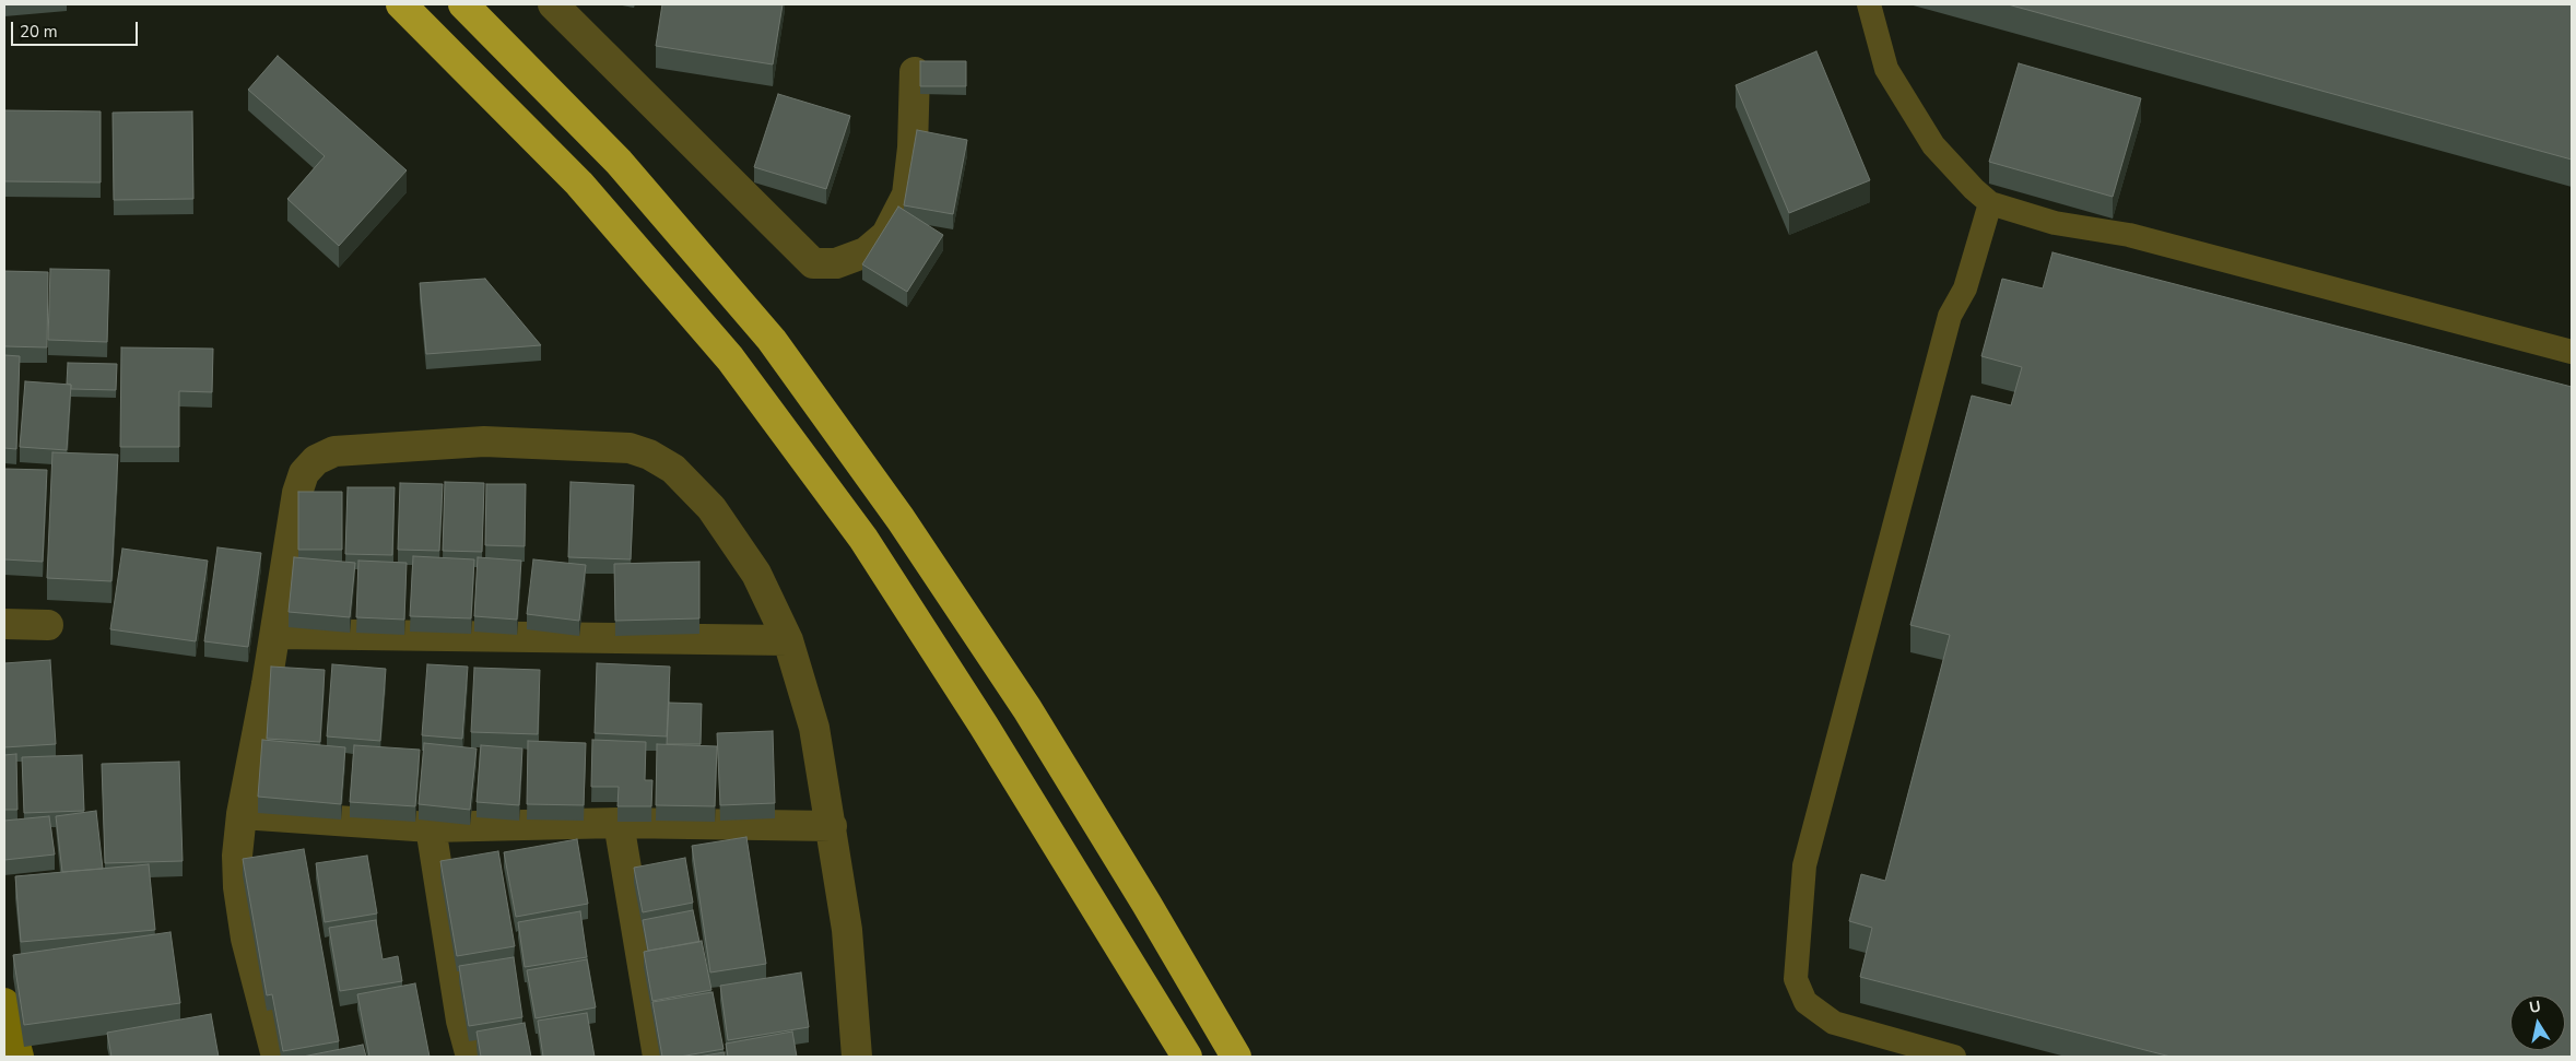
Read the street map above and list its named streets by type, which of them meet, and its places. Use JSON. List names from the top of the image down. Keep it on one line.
{"scale_bar":"20 m","north":"top"}
